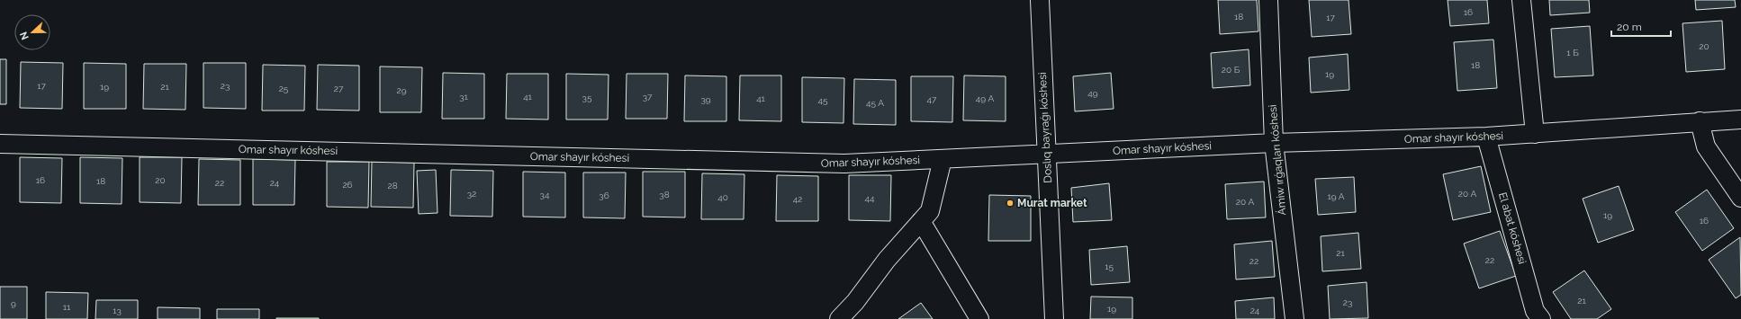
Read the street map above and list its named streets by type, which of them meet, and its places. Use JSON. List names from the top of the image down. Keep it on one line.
{"streets":{"street":["Doslıq bayraǵı kóshesi","Omar shayır kóshesi","Ámiw ırǵaqları kóshesi","El abat kóshesi"]},"crossings":[["Doslıq bayraǵı kóshesi","Omar shayır kóshesi"],["Omar shayır kóshesi","Ámiw ırǵaqları kóshesi"],["Omar shayır kóshesi","El abat kóshesi"]],"places":["Murat market"],"house_numbers":["16","18","17","20","1 Б","18","20 Б","19","17","23","19","21","25","27","29","49","31","41","37","35","41","49 А","39","47","45","45 А","16","20","18","22","24","26","28","32","20 А","34","38","36","19 А","40","44","42","20 А","19","16","21","22","22","15","21","23","9","11","19","13","24"],"scale_bar":"20 m","north":"left"}
